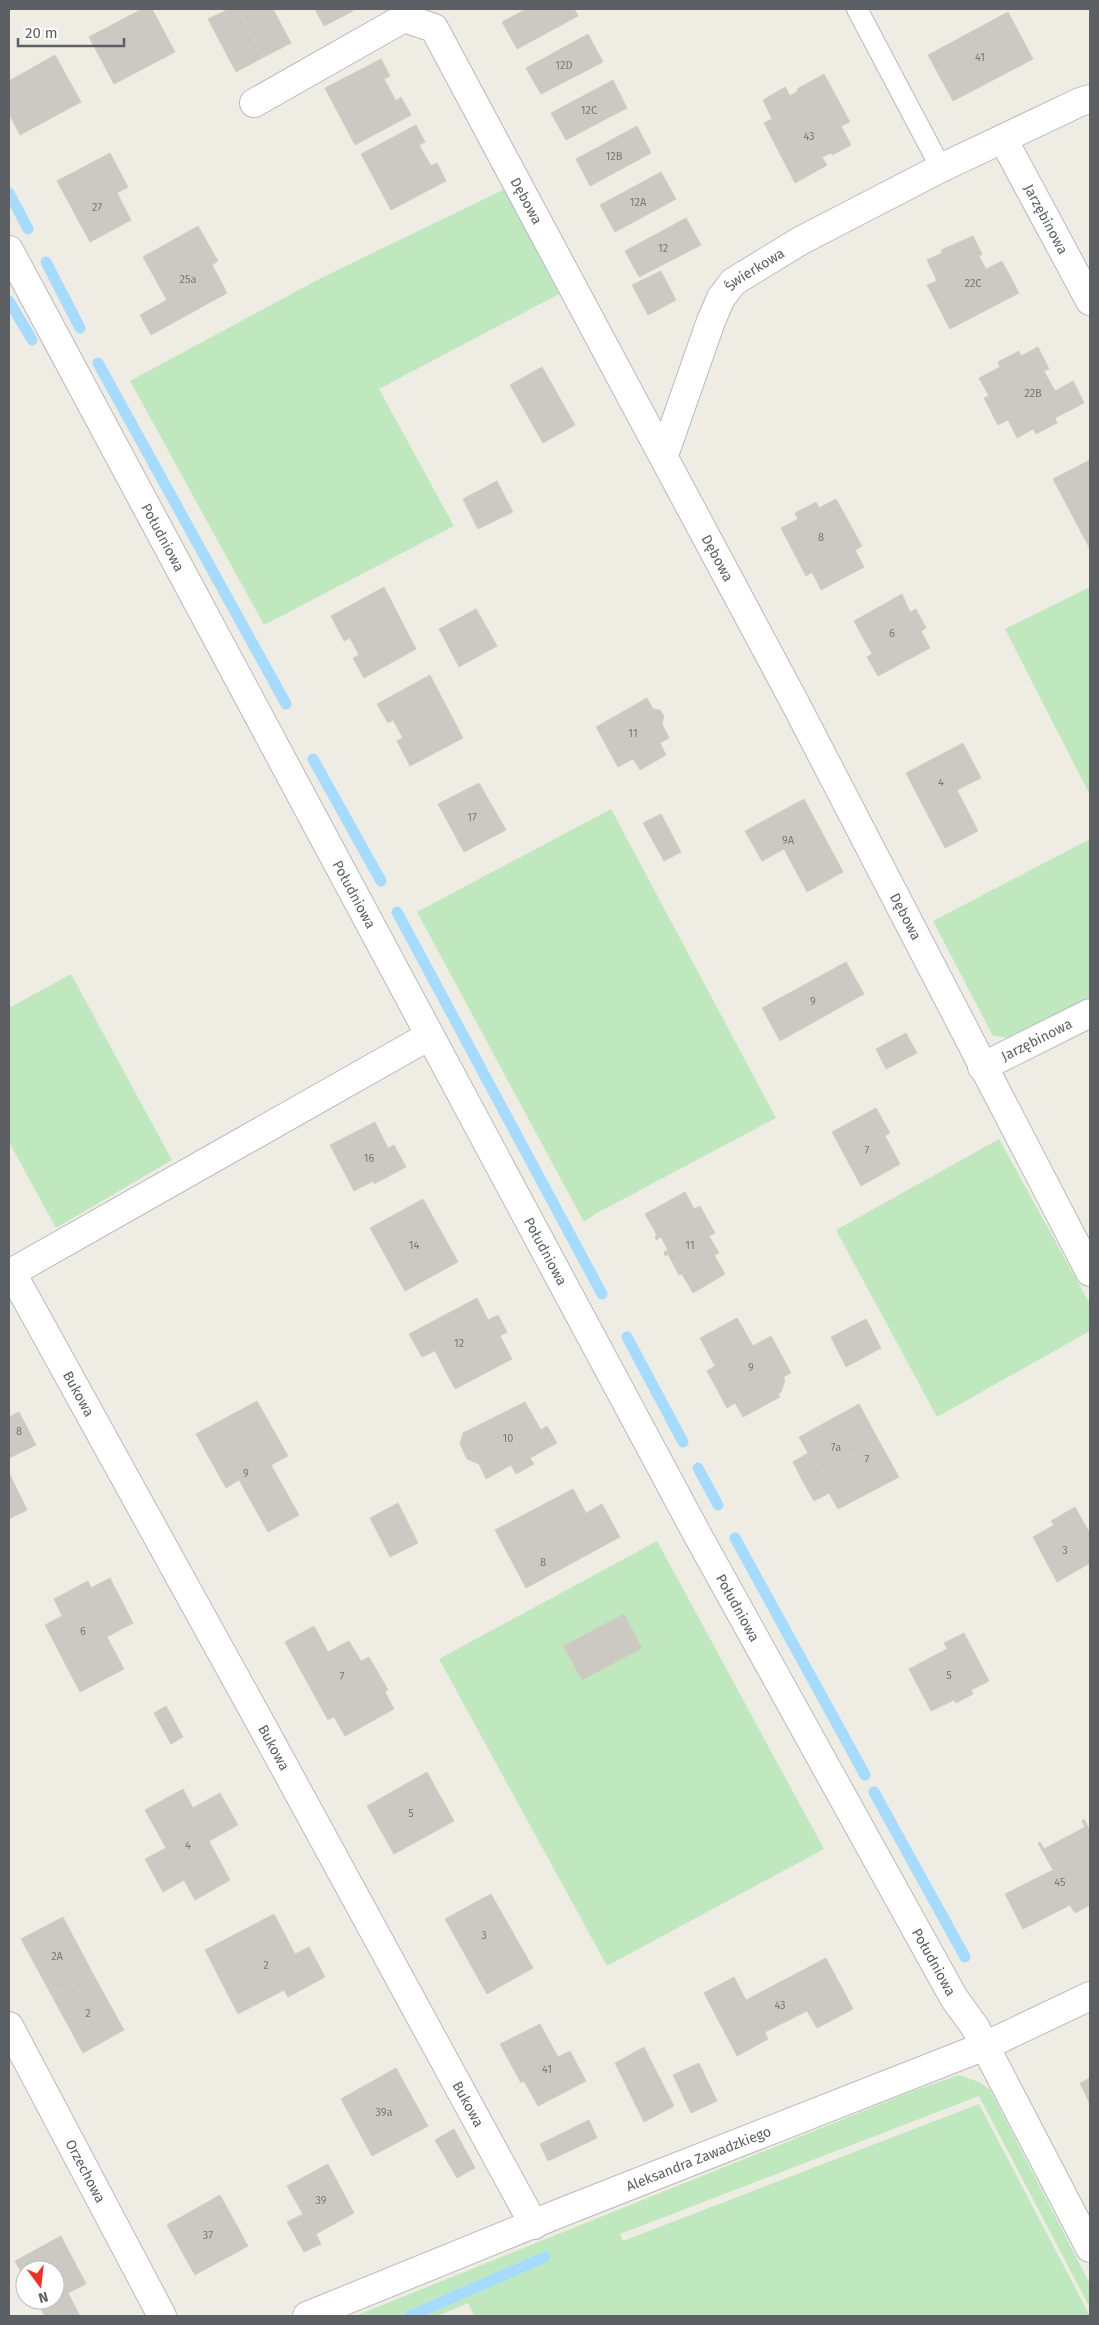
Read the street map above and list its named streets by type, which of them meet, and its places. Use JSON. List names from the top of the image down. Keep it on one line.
{"streets":{"street":["Dębowa","Jarzębinowa","Świerkowa","Południowa","Bukowa","Aleksandra Zawadzkiego","Orzechowa"]},"crossings":[["Dębowa","Jarzębinowa"],["Dębowa","Świerkowa"],["Jarzębinowa","Świerkowa"],["Południowa","Aleksandra Zawadzkiego"],["Bukowa","Aleksandra Zawadzkiego"]],"house_numbers":["41","12D","12C","43","12B","12A","27","12","25a","22C","22B","8","6","11","4","17","9A","9","7","16","14","11","12","9","8","10","7a","7","9","3","8","6","5","7","5","4","45","3","2A","2","43","2","41","39a","39","37"],"scale_bar":"20 m","north":"bottom"}
